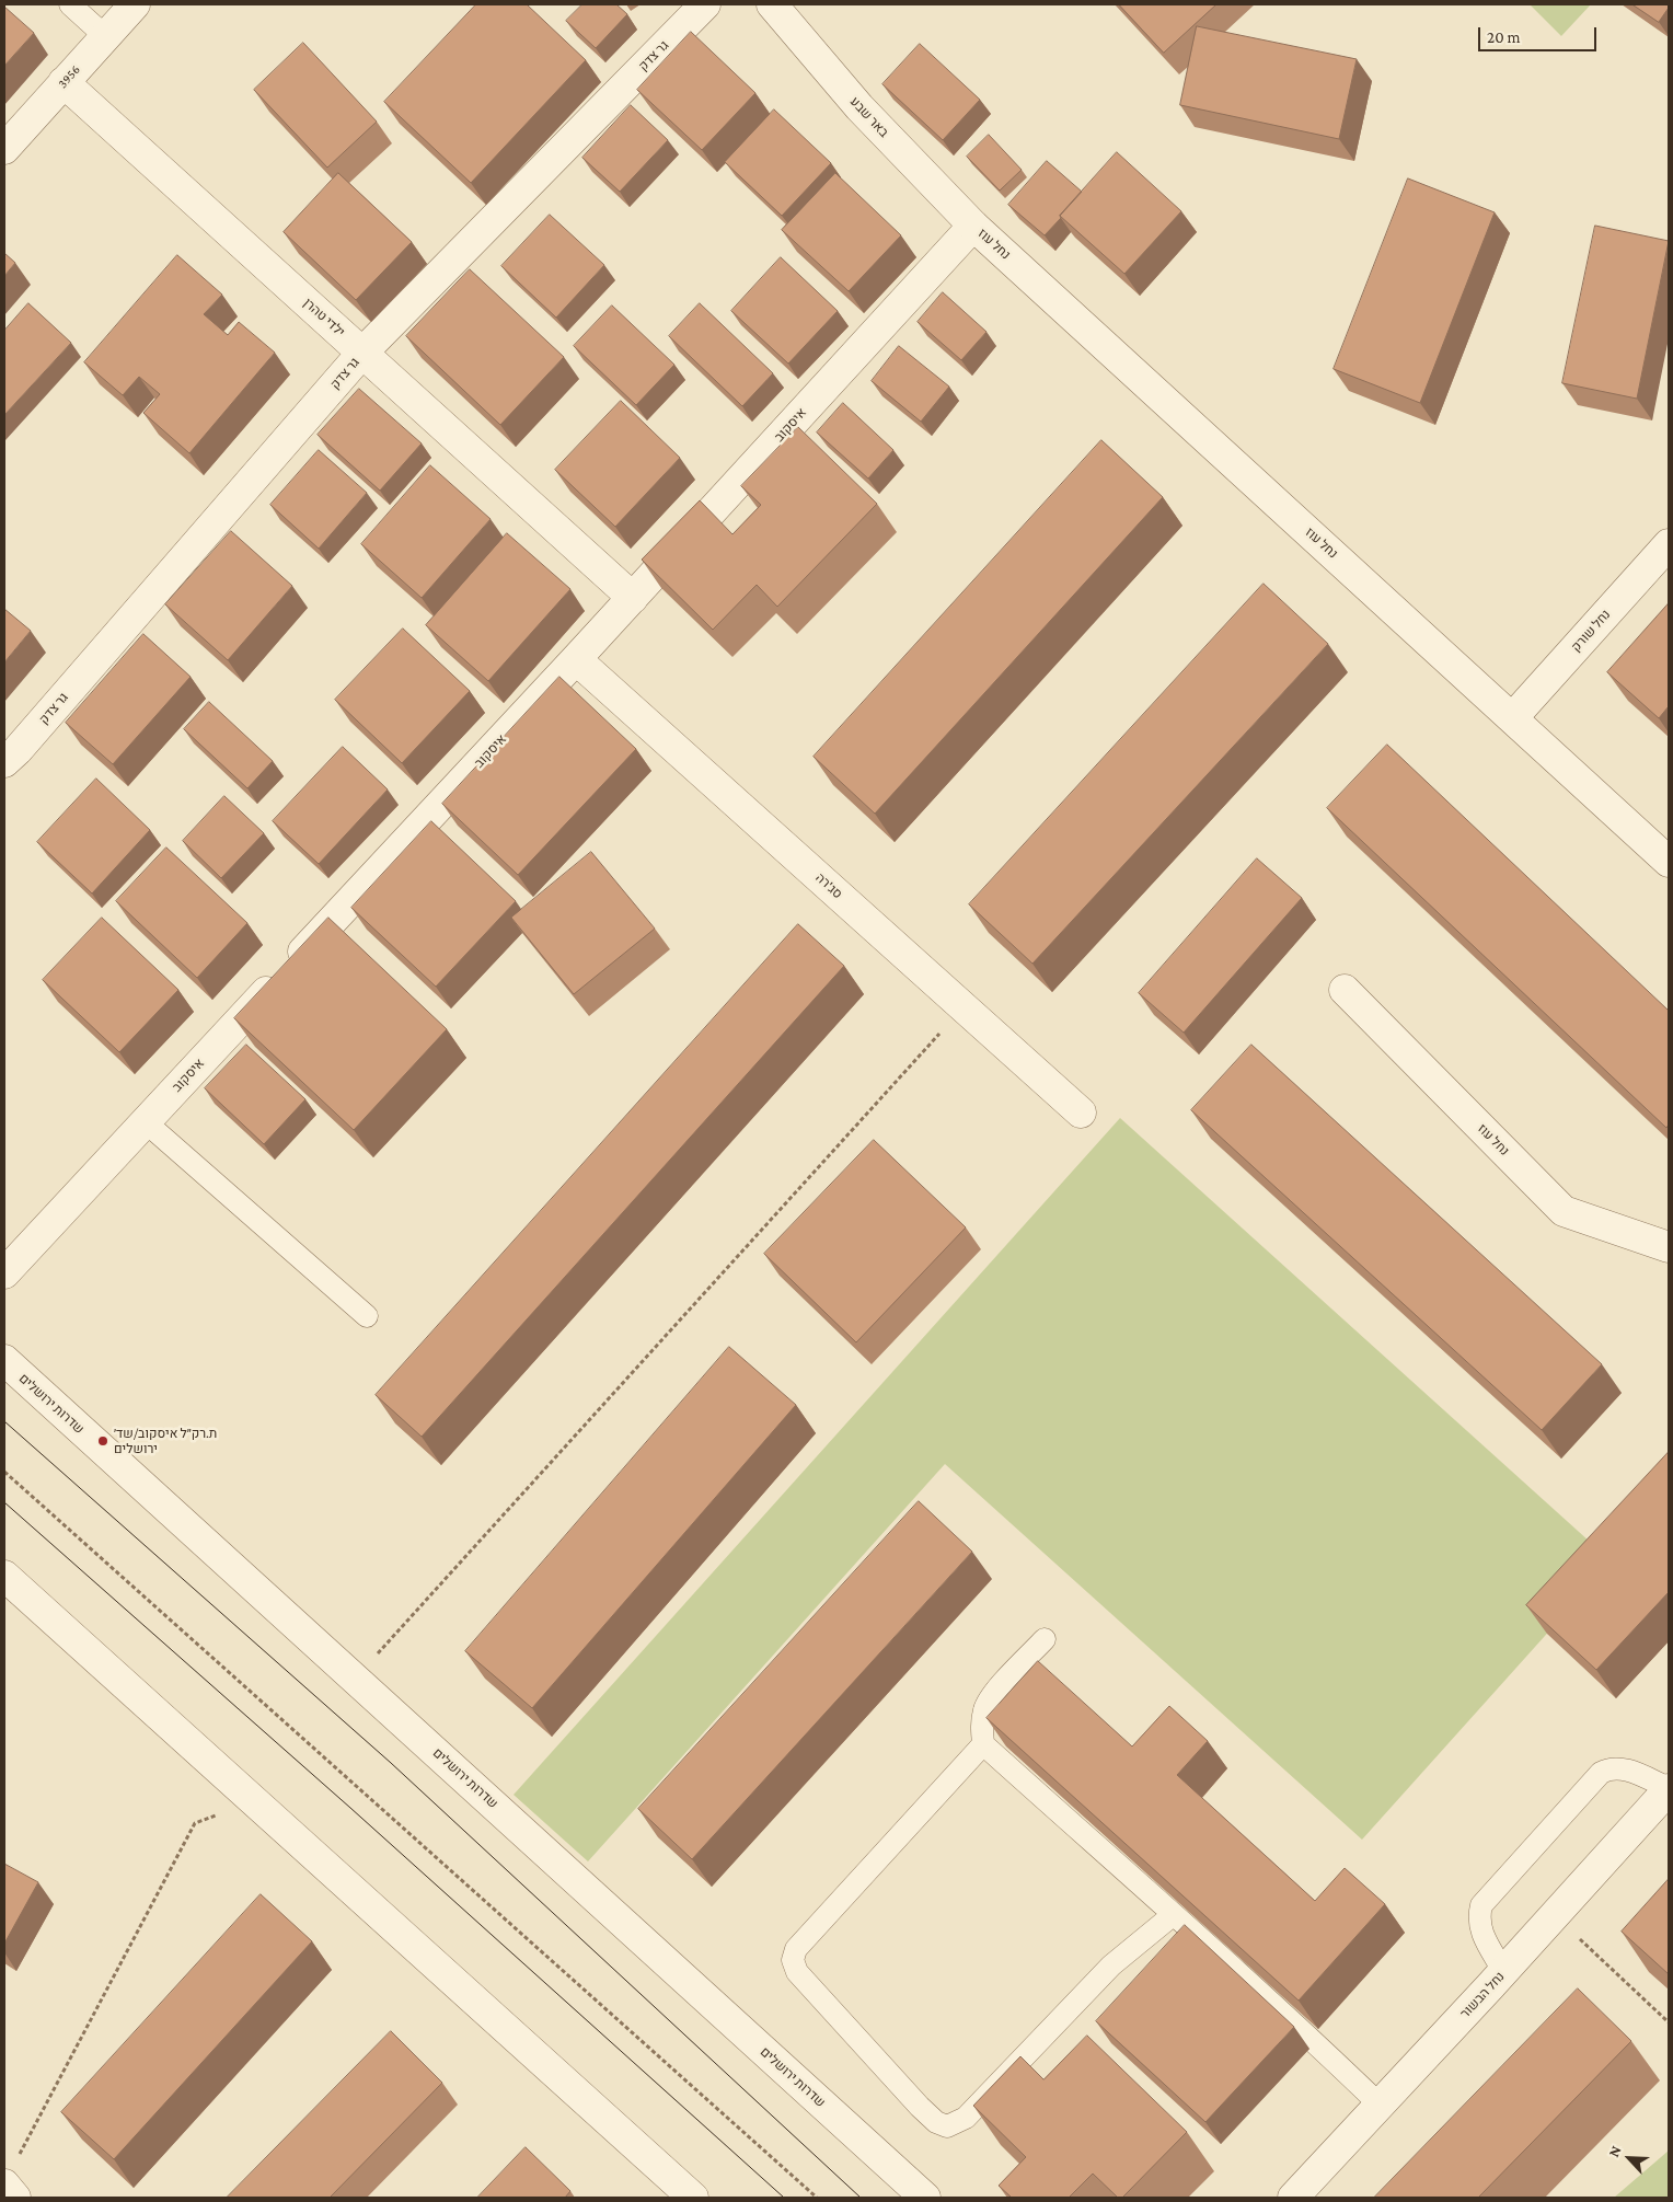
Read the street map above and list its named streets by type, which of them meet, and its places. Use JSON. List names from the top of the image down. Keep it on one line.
{"streets":{"street":["גר צדק","3956","באר שבע","נחל עוז","ילדי טהרן","איסקוב","נחל שורק","סג'רה","שדרות ירושלים","נחל הבשור"]},"crossings":[["גר צדק","ילדי טהרן"],["3956","ילדי טהרן"],["באר שבע","נחל עוז"],["באר שבע","איסקוב"],["נחל עוז","איסקוב"],["נחל עוז","נחל שורק"],["ילדי טהרן","איסקוב"],["איסקוב","סג'רה"]],"places":["ת.רק״ל איסקוב/שד׳ ירושלים"],"scale_bar":"20 m","north":"top left"}
